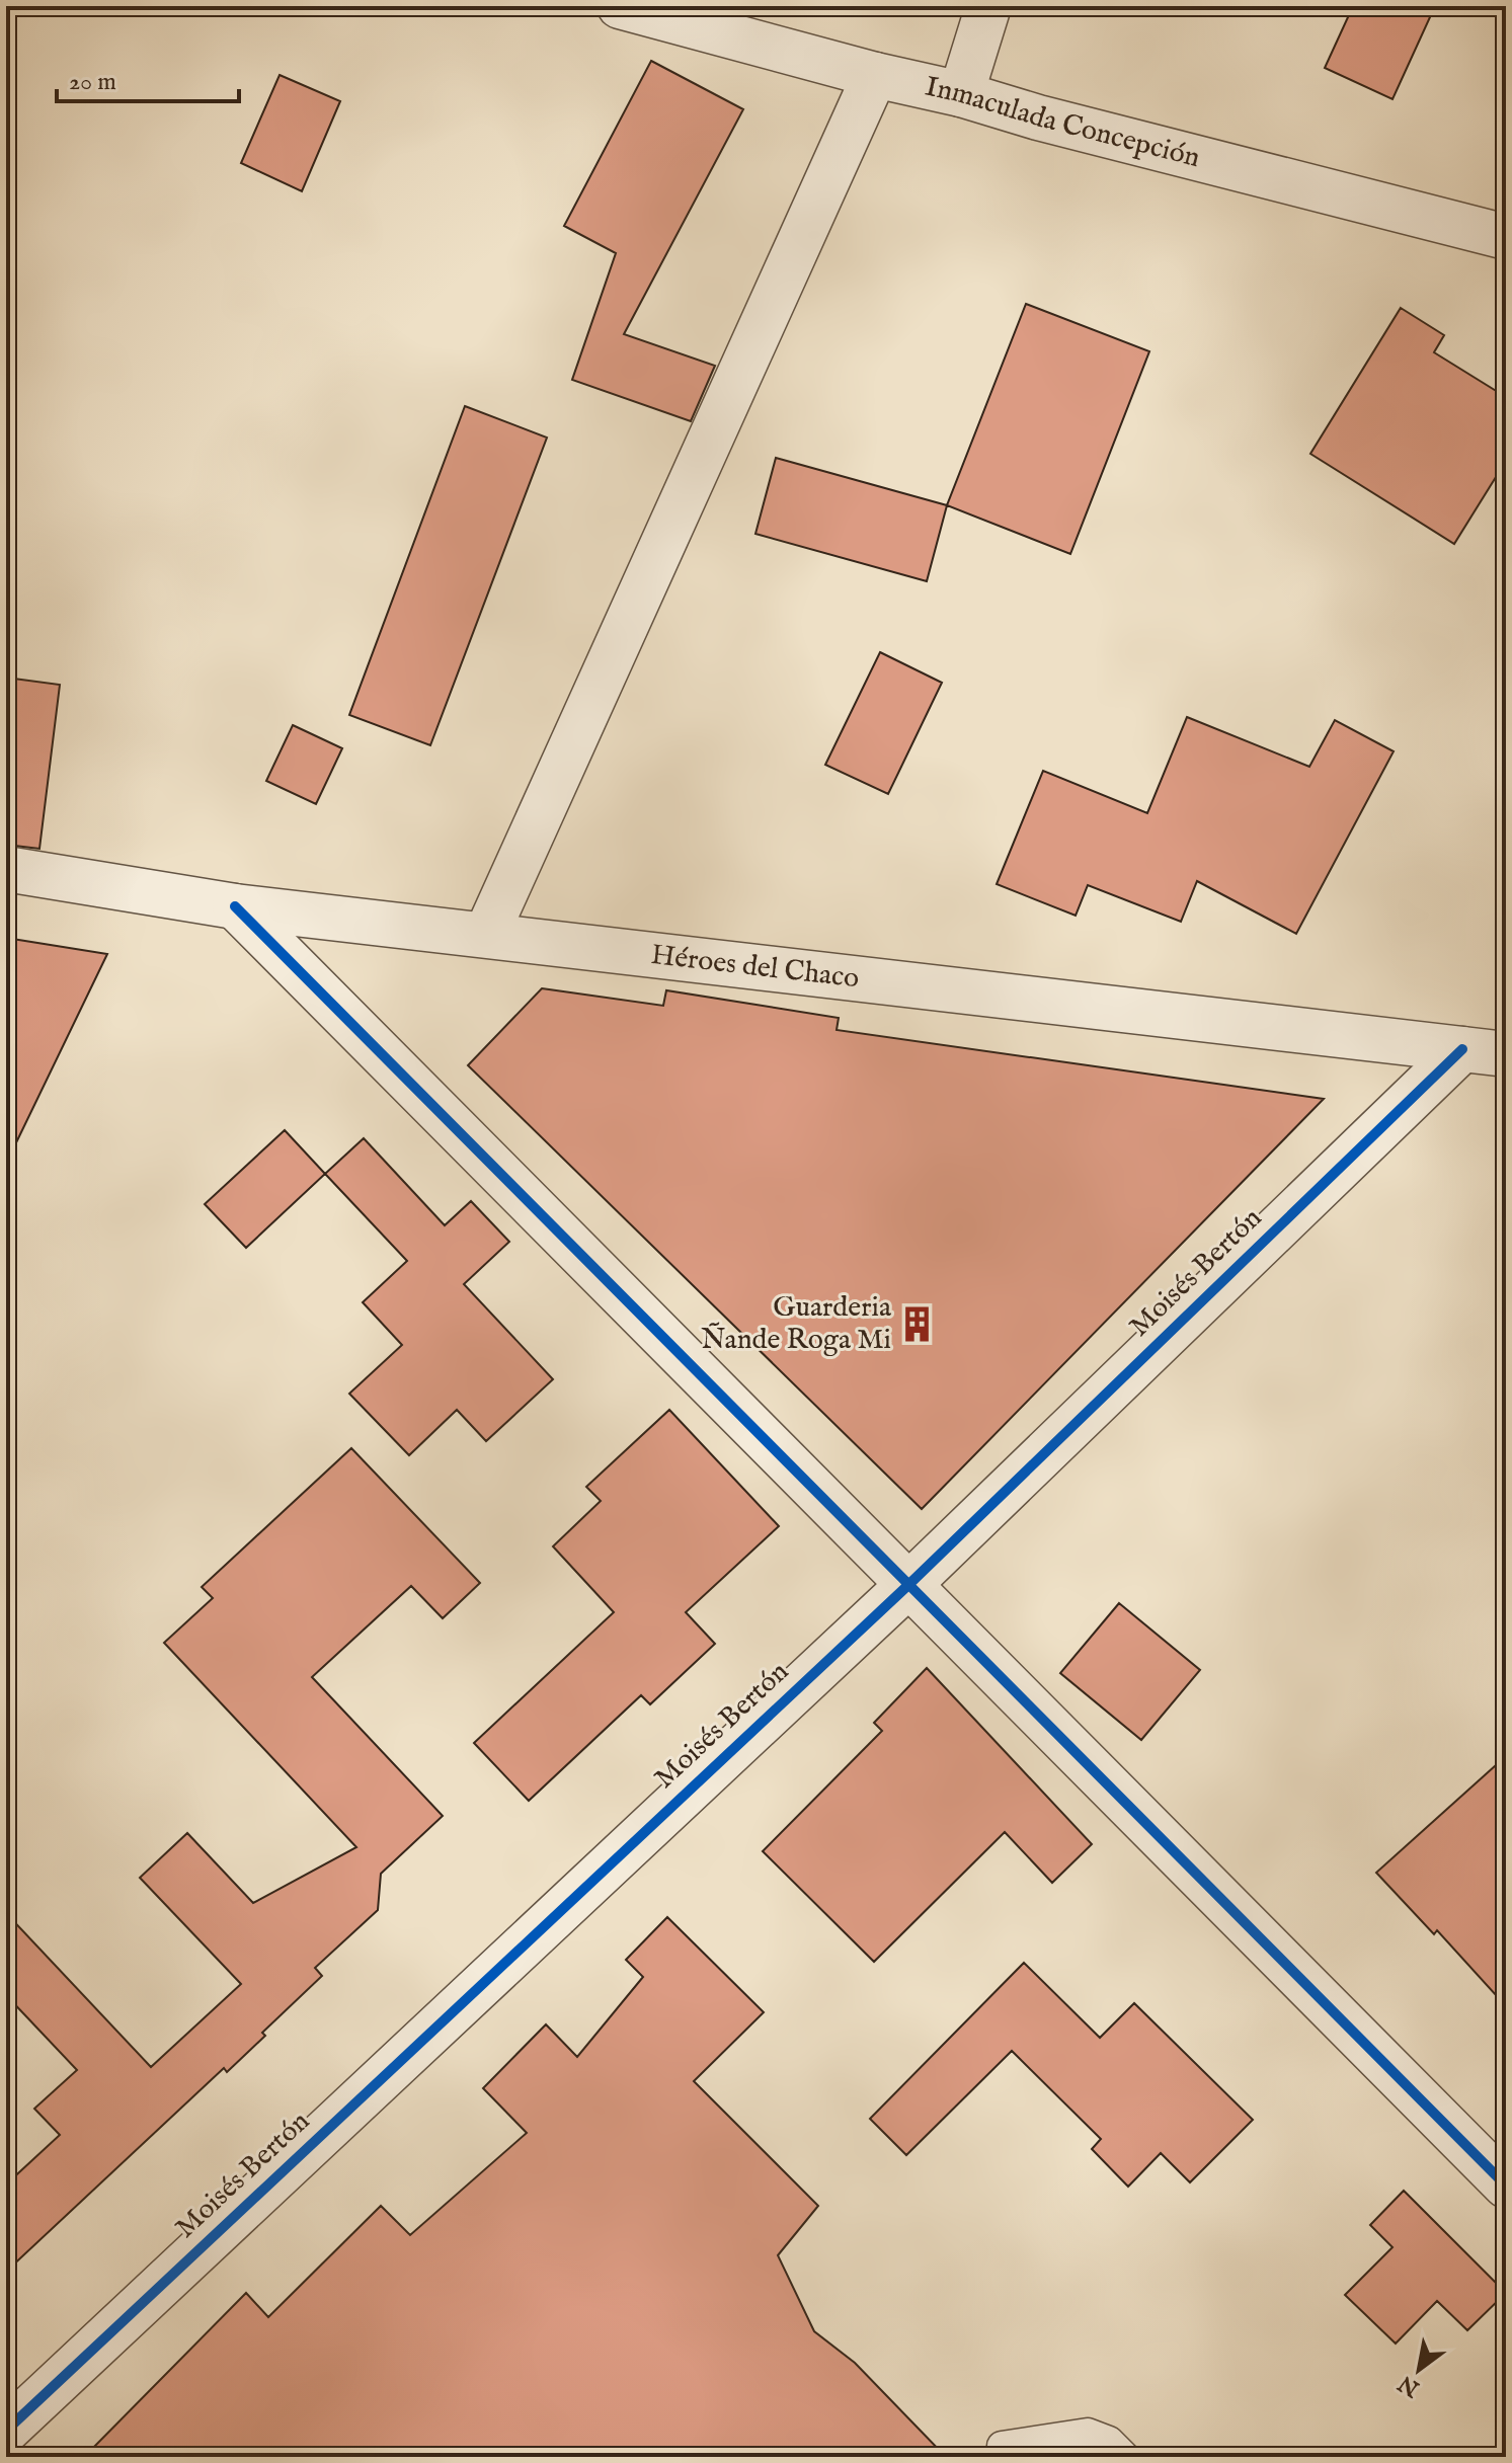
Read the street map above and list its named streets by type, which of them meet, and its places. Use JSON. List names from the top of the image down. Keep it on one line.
{"streets":{"street":["Inmaculada Concepción","Héroes del Chaco","Moisés Bertón"]},"crossings":[["Héroes del Chaco","Moisés Bertón"]],"places":{"building":["Guarderia Ñande Roga Mi"]},"scale_bar":"20 m","north":"bottom left"}
